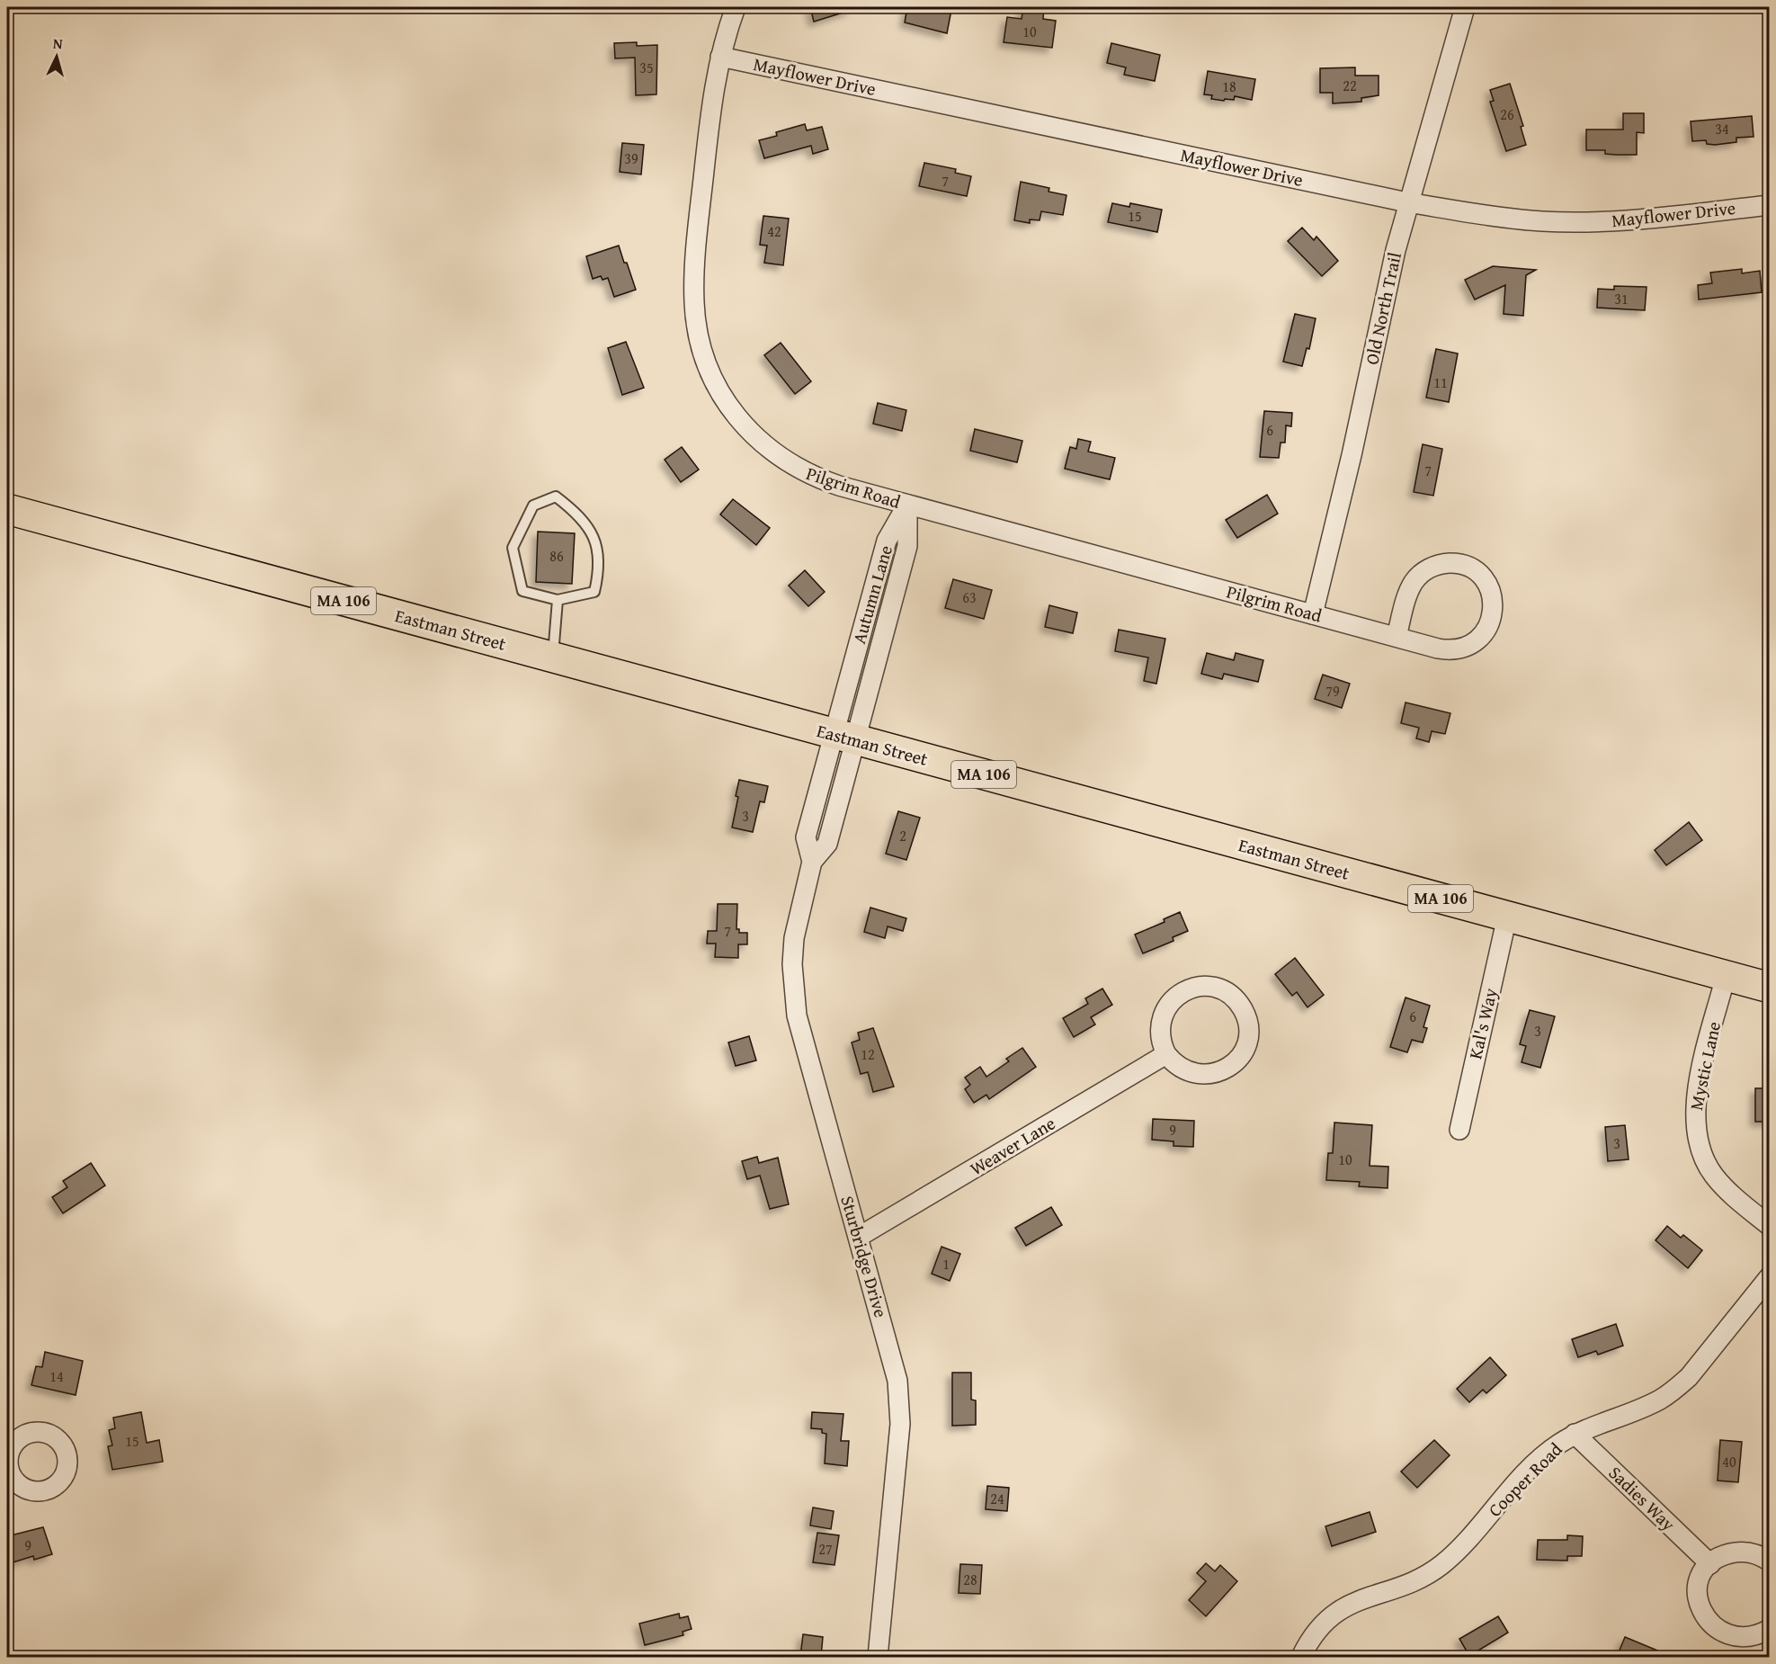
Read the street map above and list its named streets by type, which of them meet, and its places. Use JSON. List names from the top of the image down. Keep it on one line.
{"streets":{"main road":["MA 106","Eastman Street"],"street":["Mayflower Drive","Old North Trail","Pilgrim Road","Autumn Lane","Kal's Way","Mystic Lane","Weaver Lane","Sturbridge Drive","Cooper Road","Sadies Way"]},"crossings":[["Mayflower Drive","Old North Trail"],["Mayflower Drive","Pilgrim Road"],["Old North Trail","Pilgrim Road"],["Pilgrim Road","Autumn Lane"],["Autumn Lane","Eastman Street"],["Autumn Lane","Sturbridge Drive"],["Eastman Street","Kal's Way"],["Eastman Street","Mystic Lane"],["Eastman Street","Sturbridge Drive"],["Weaver Lane","Sturbridge Drive"],["Cooper Road","Sadies Way"]],"house_numbers":["10","35","22","18","26","34","39","7","15","42","31","11","6","7","86","63","79","3","2","7","6","3","12","9","3","10","1","14","15","40","24","9","27","28"],"north":"top"}
